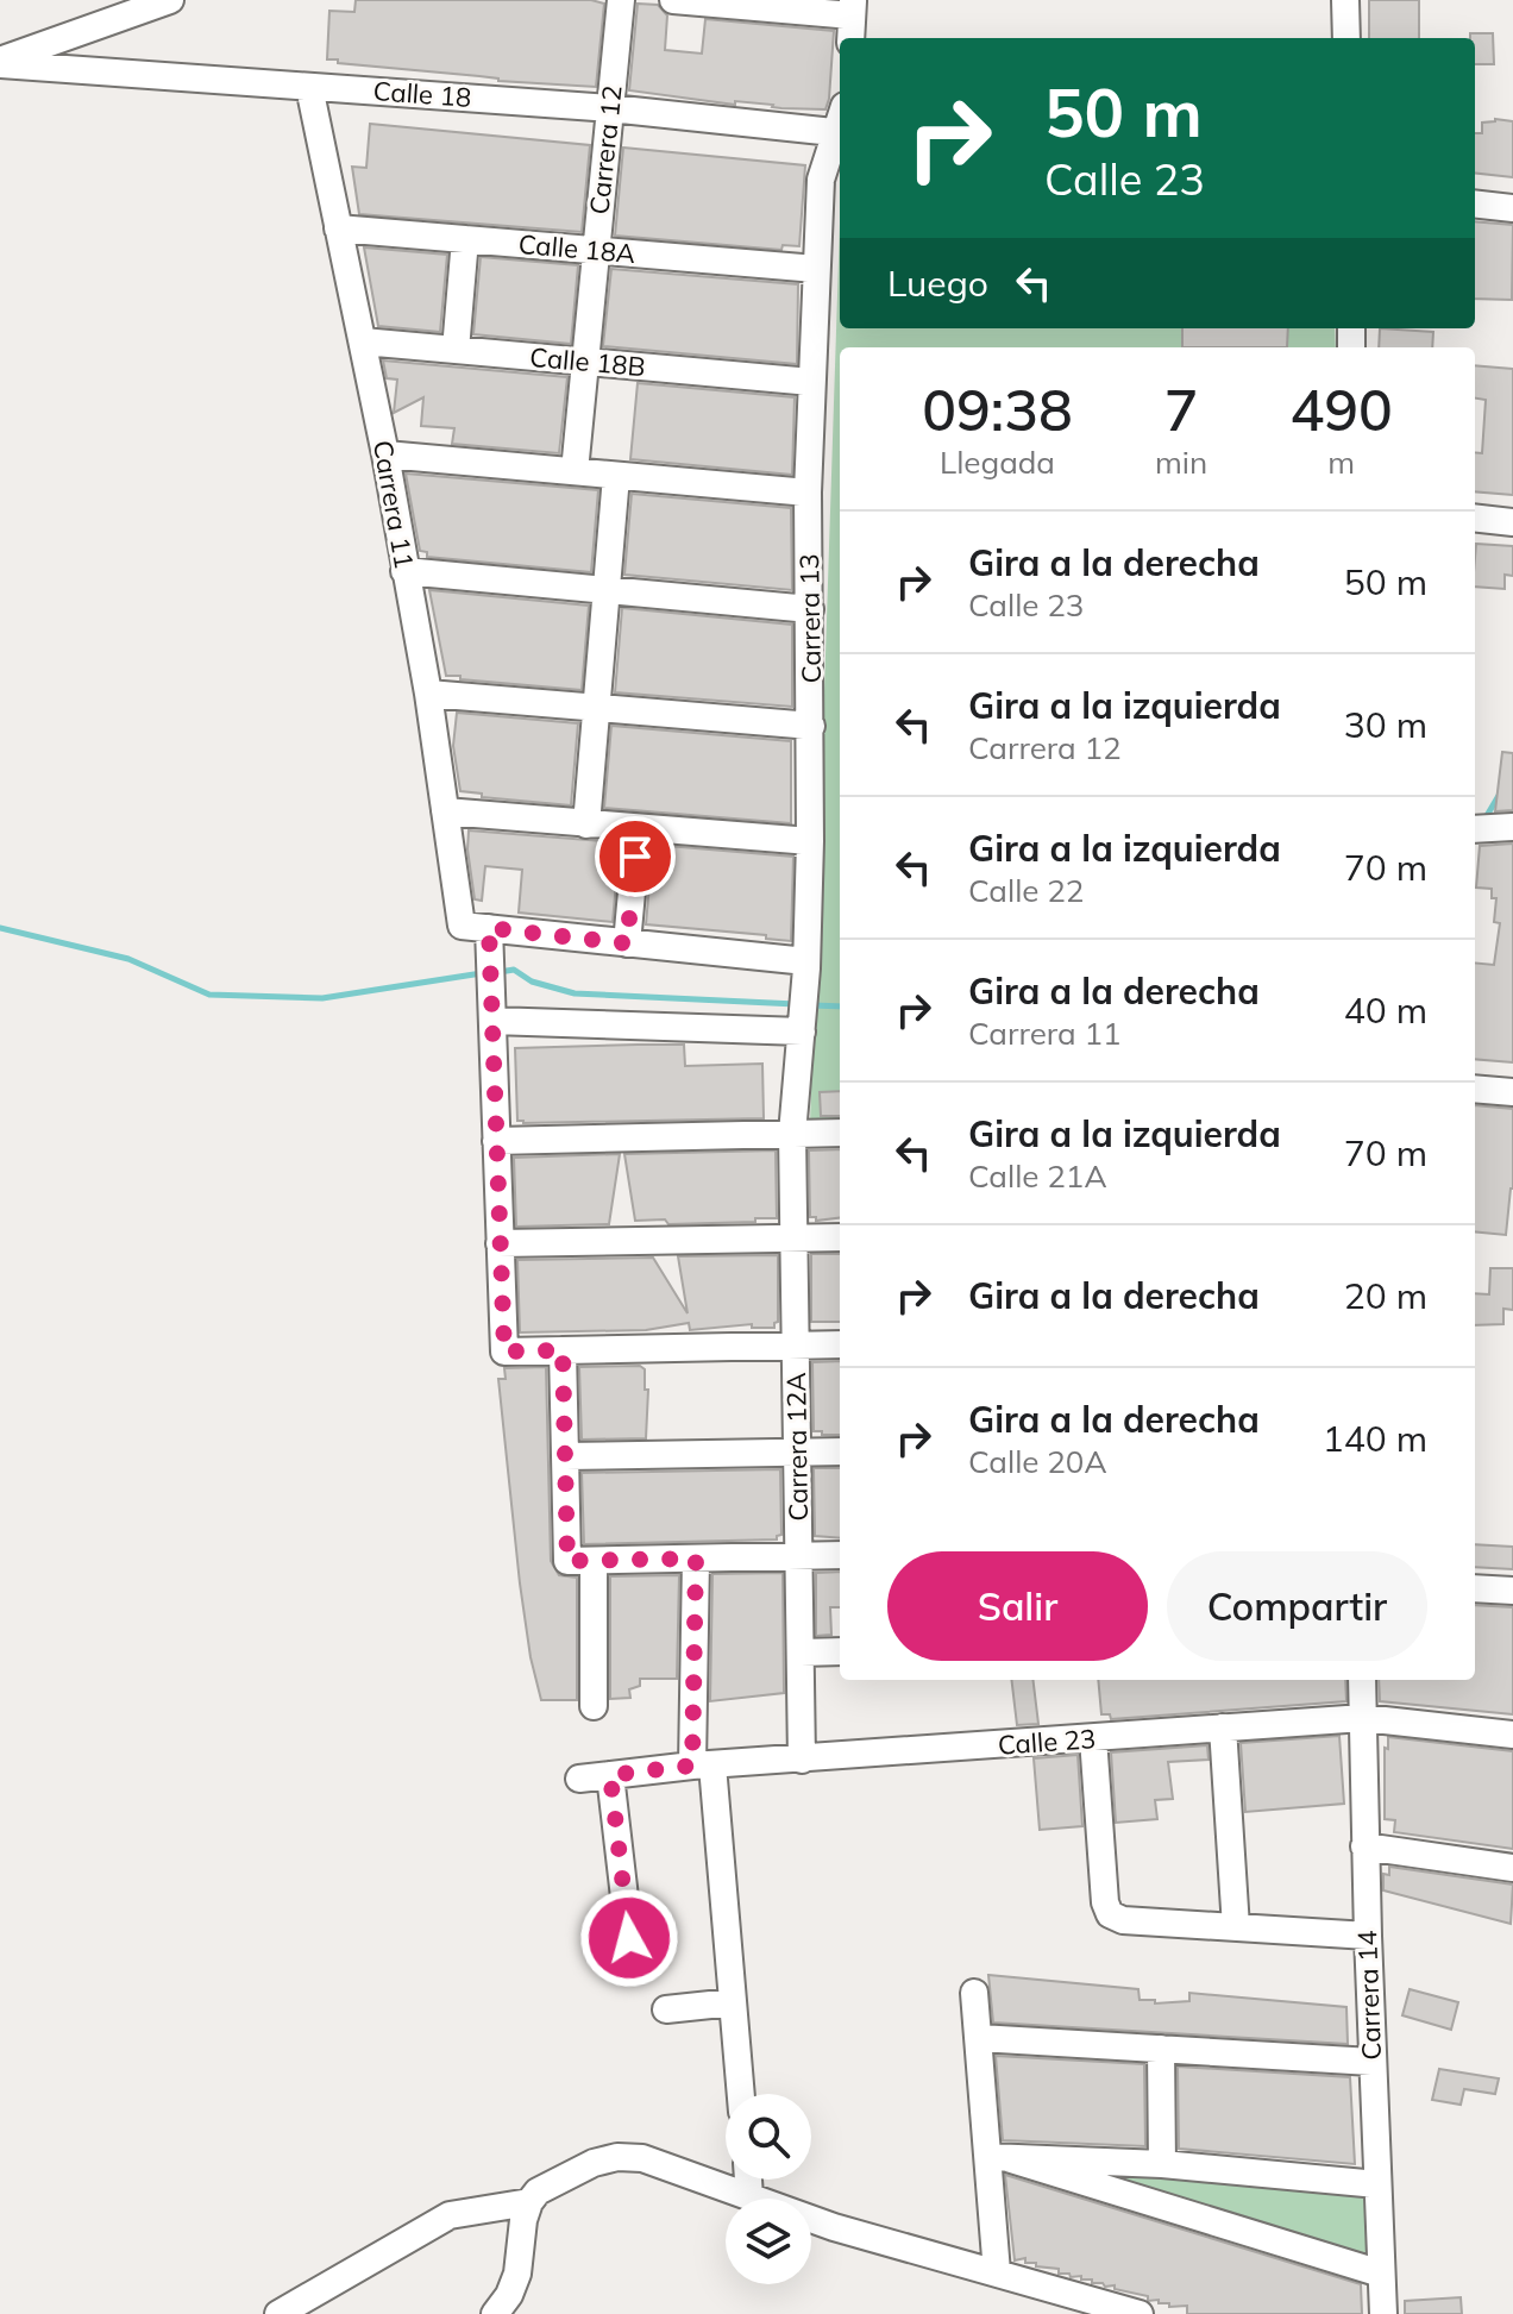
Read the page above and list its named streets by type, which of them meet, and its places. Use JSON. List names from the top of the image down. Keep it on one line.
{"streets":{"street":["Calle 18","Carrera 12","Calle 18A","Calle 18B","Carrera 11","Carrera 13","Carrera 12A","Calle 23","Carrera 14"]},"crossings":[["Calle 18","Carrera 12"],["Calle 18","Carrera 11"],["Calle 18","Carrera 13"],["Carrera 12","Calle 18A"],["Carrera 12","Calle 18B"],["Calle 18A","Carrera 11"],["Calle 18A","Carrera 13"],["Calle 18B","Carrera 11"],["Calle 18B","Carrera 13"],["Carrera 13","Carrera 12A"],["Carrera 12A","Calle 23"],["Calle 23","Carrera 14"]],"page":{"turn":["50 m","Calle 23"],"then":"Luego","eta":["09:38","Llegada","7","min","490","m"],"list":[{"name":"Gira a la derecha","note":"Calle 23","value":"50 m"},{"name":"Gira a la izquierda","note":"Carrera 12","value":"30 m"},{"name":"Gira a la izquierda","note":"Calle 22","value":"70 m"},{"name":"Gira a la derecha","note":"Carrera 11","value":"40 m"},{"name":"Gira a la izquierda","note":"Calle 21A","value":"70 m"},{"name":"Gira a la derecha","value":"20 m"},{"name":"Gira a la derecha","note":"Calle 20A","value":"140 m"}],"buttons":["Salir","Compartir"]}}
